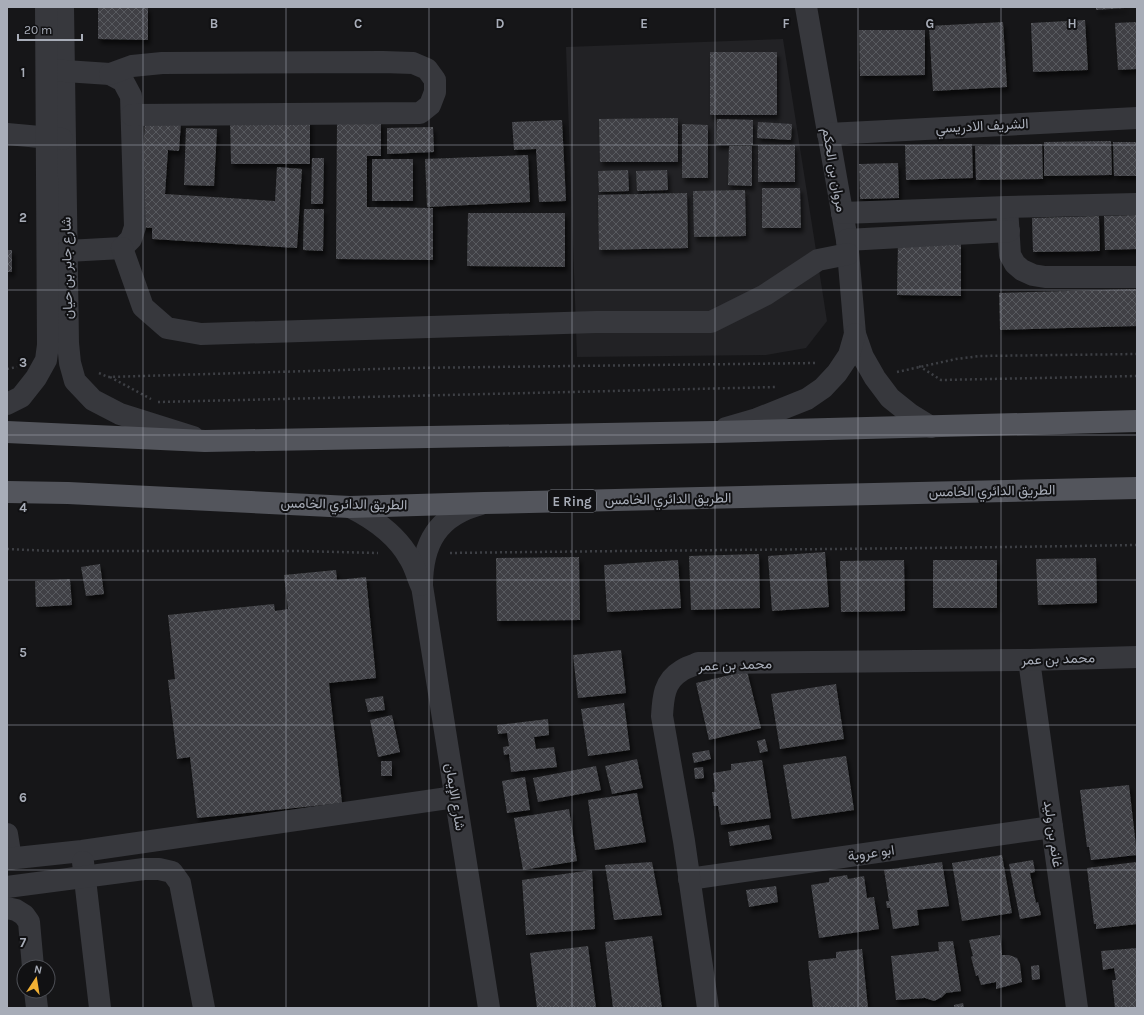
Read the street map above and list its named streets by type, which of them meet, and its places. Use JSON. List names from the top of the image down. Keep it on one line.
{"streets":{"main road":["الطريق الدائري الخامس","E Ring"],"street":["الشريف الادريسي","مروان بن الحكم","شارع جابر بن حيان","محمد بن عمر","شارع الإيمان","غانم بن وليد","ابو عروبة"]},"crossings":[["الشريف الادريسي","مروان بن الحكم"],["الطريق الدائري الخامس","شارع الإيمان"],["محمد بن عمر","غانم بن وليد"],["محمد بن عمر","ابو عروبة"],["غانم بن وليد","ابو عروبة"]],"scale_bar":"20 m","north":"top","grid":{"columns":["B","C","D","E","F","G","H"],"rows":["1","2","3","4","5","6","7"]}}
